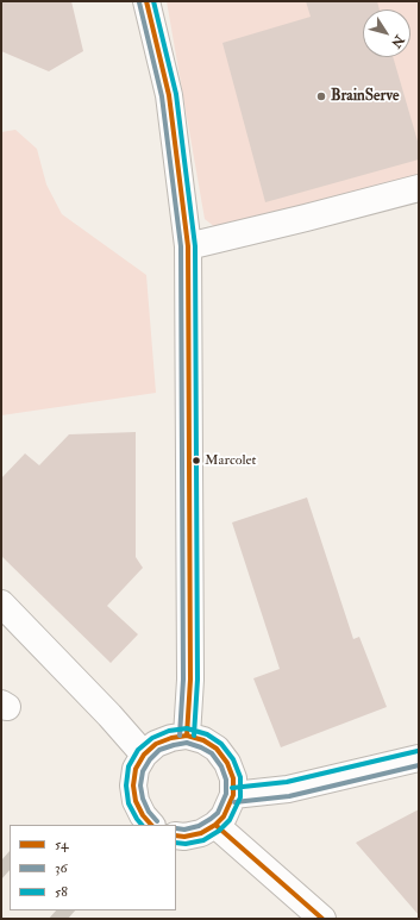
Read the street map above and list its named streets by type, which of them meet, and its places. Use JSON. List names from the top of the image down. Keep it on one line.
{"places":["BrainServe","Marcolet"],"lines":["transit line 54","transit line 58","transit line 36"],"legend":["54","36","58"],"north":"bottom right"}
